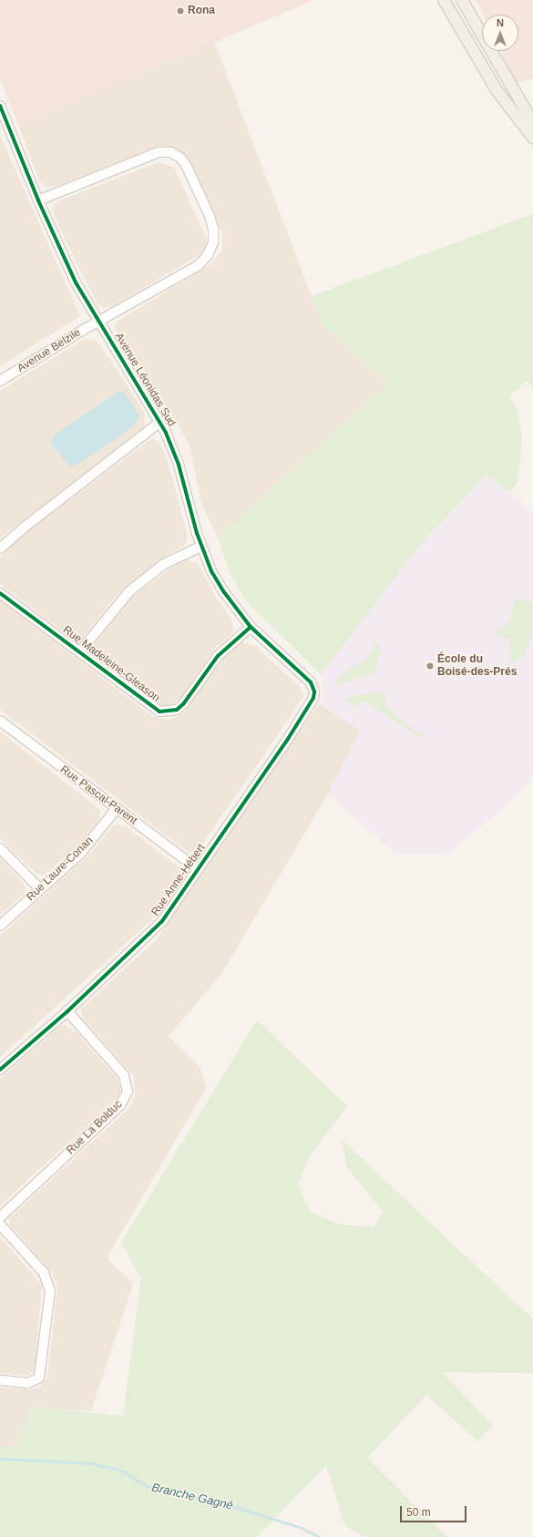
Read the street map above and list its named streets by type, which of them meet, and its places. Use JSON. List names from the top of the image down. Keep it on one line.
{"streets":{"street":["Avenue Belzile","Avenue Léonidas Sud","Rue Madeleine-Gleason","Rue Pascal-Parent","Rue Laure-Conan","Rue Anne-Hébert","Rue La Bolduc"]},"crossings":[["Avenue Belzile","Avenue Léonidas Sud"],["Avenue Léonidas Sud","Rue Madeleine-Gleason"],["Avenue Léonidas Sud","Rue Anne-Hébert"],["Rue Pascal-Parent","Rue Laure-Conan"],["Rue Pascal-Parent","Rue Anne-Hébert"],["Rue Anne-Hébert","Rue La Bolduc"]],"water":["Branche Gagné"],"places":["Rona","École du Boisé-des-Prés"],"scale_bar":"50 m","north":"top"}
